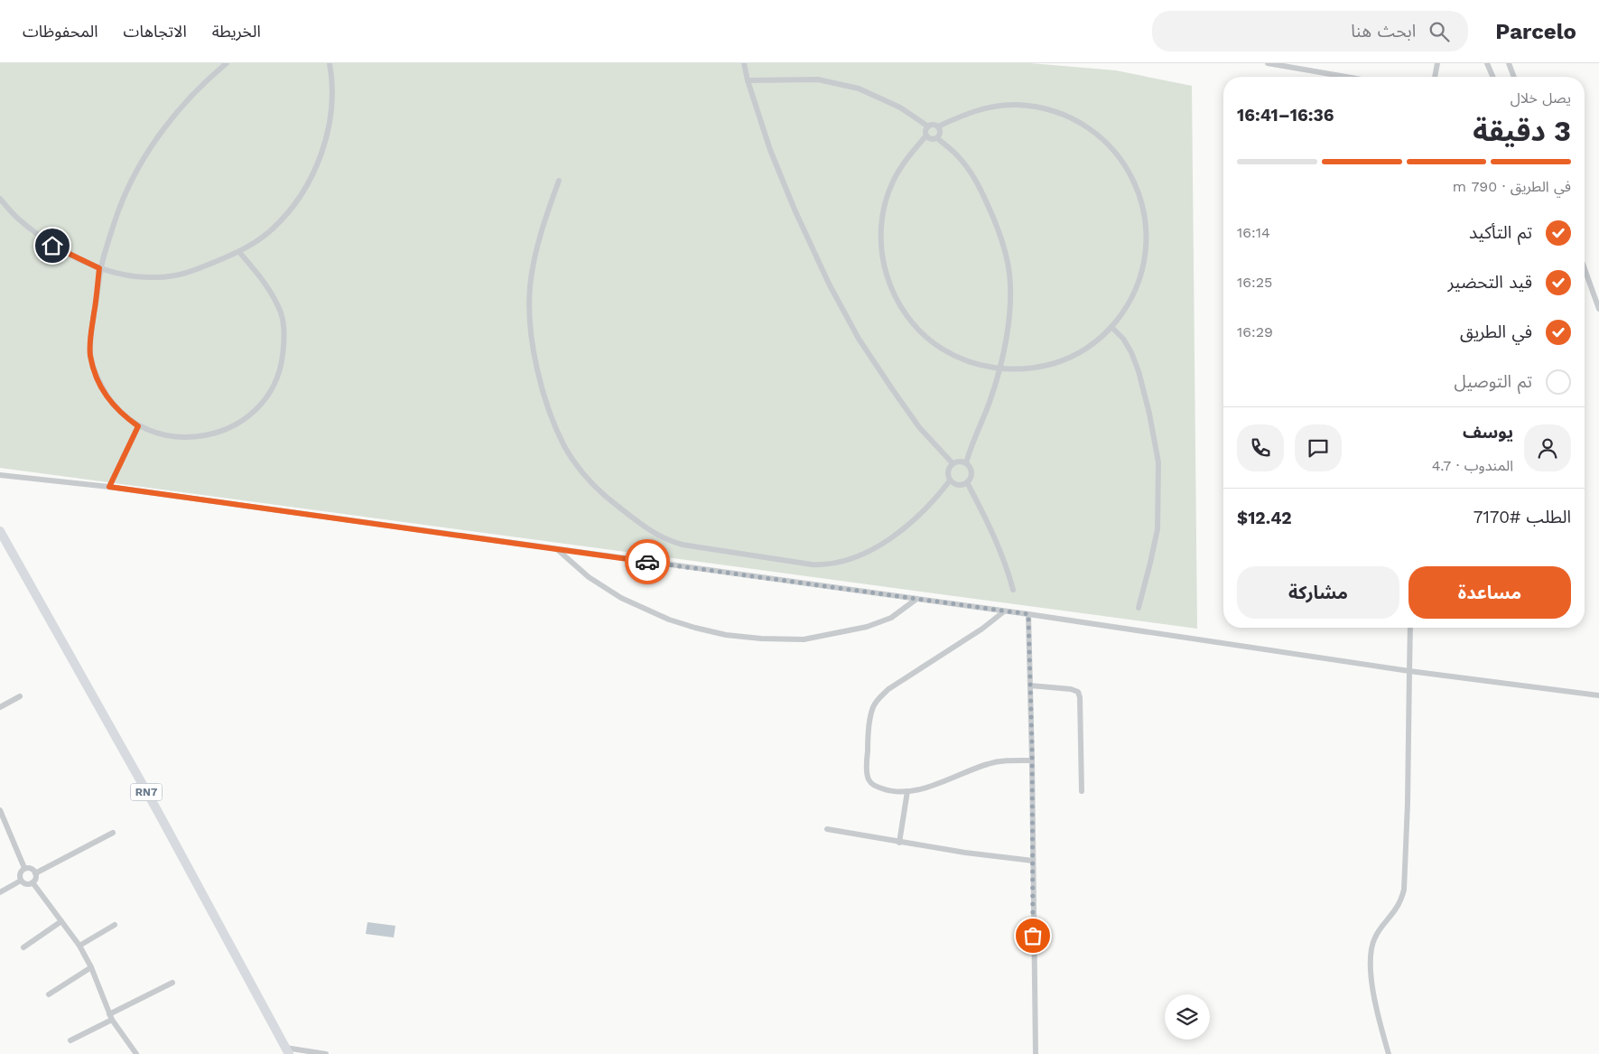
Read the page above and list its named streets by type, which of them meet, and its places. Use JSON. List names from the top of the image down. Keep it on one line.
{"streets":{"main road":["RN7"]},"page":{"header":"Parcelo","search":"ابحث هنا","nav":["الخريطة","الاتجاهات","المحفوظات"],"heading":["3 دقيقة","يصل خلال","16:36–16:41"],"panel":["يوسف","المندوب · 4.7","الطلب #7170","$12.42"],"bar":"في الطريق · 790 m","list":[["تم التأكيد","16:14"],["قيد التحضير","16:25"],["في الطريق","16:29"],"تم التوصيل"],"buttons":["مساعدة","مشاركة"]}}
